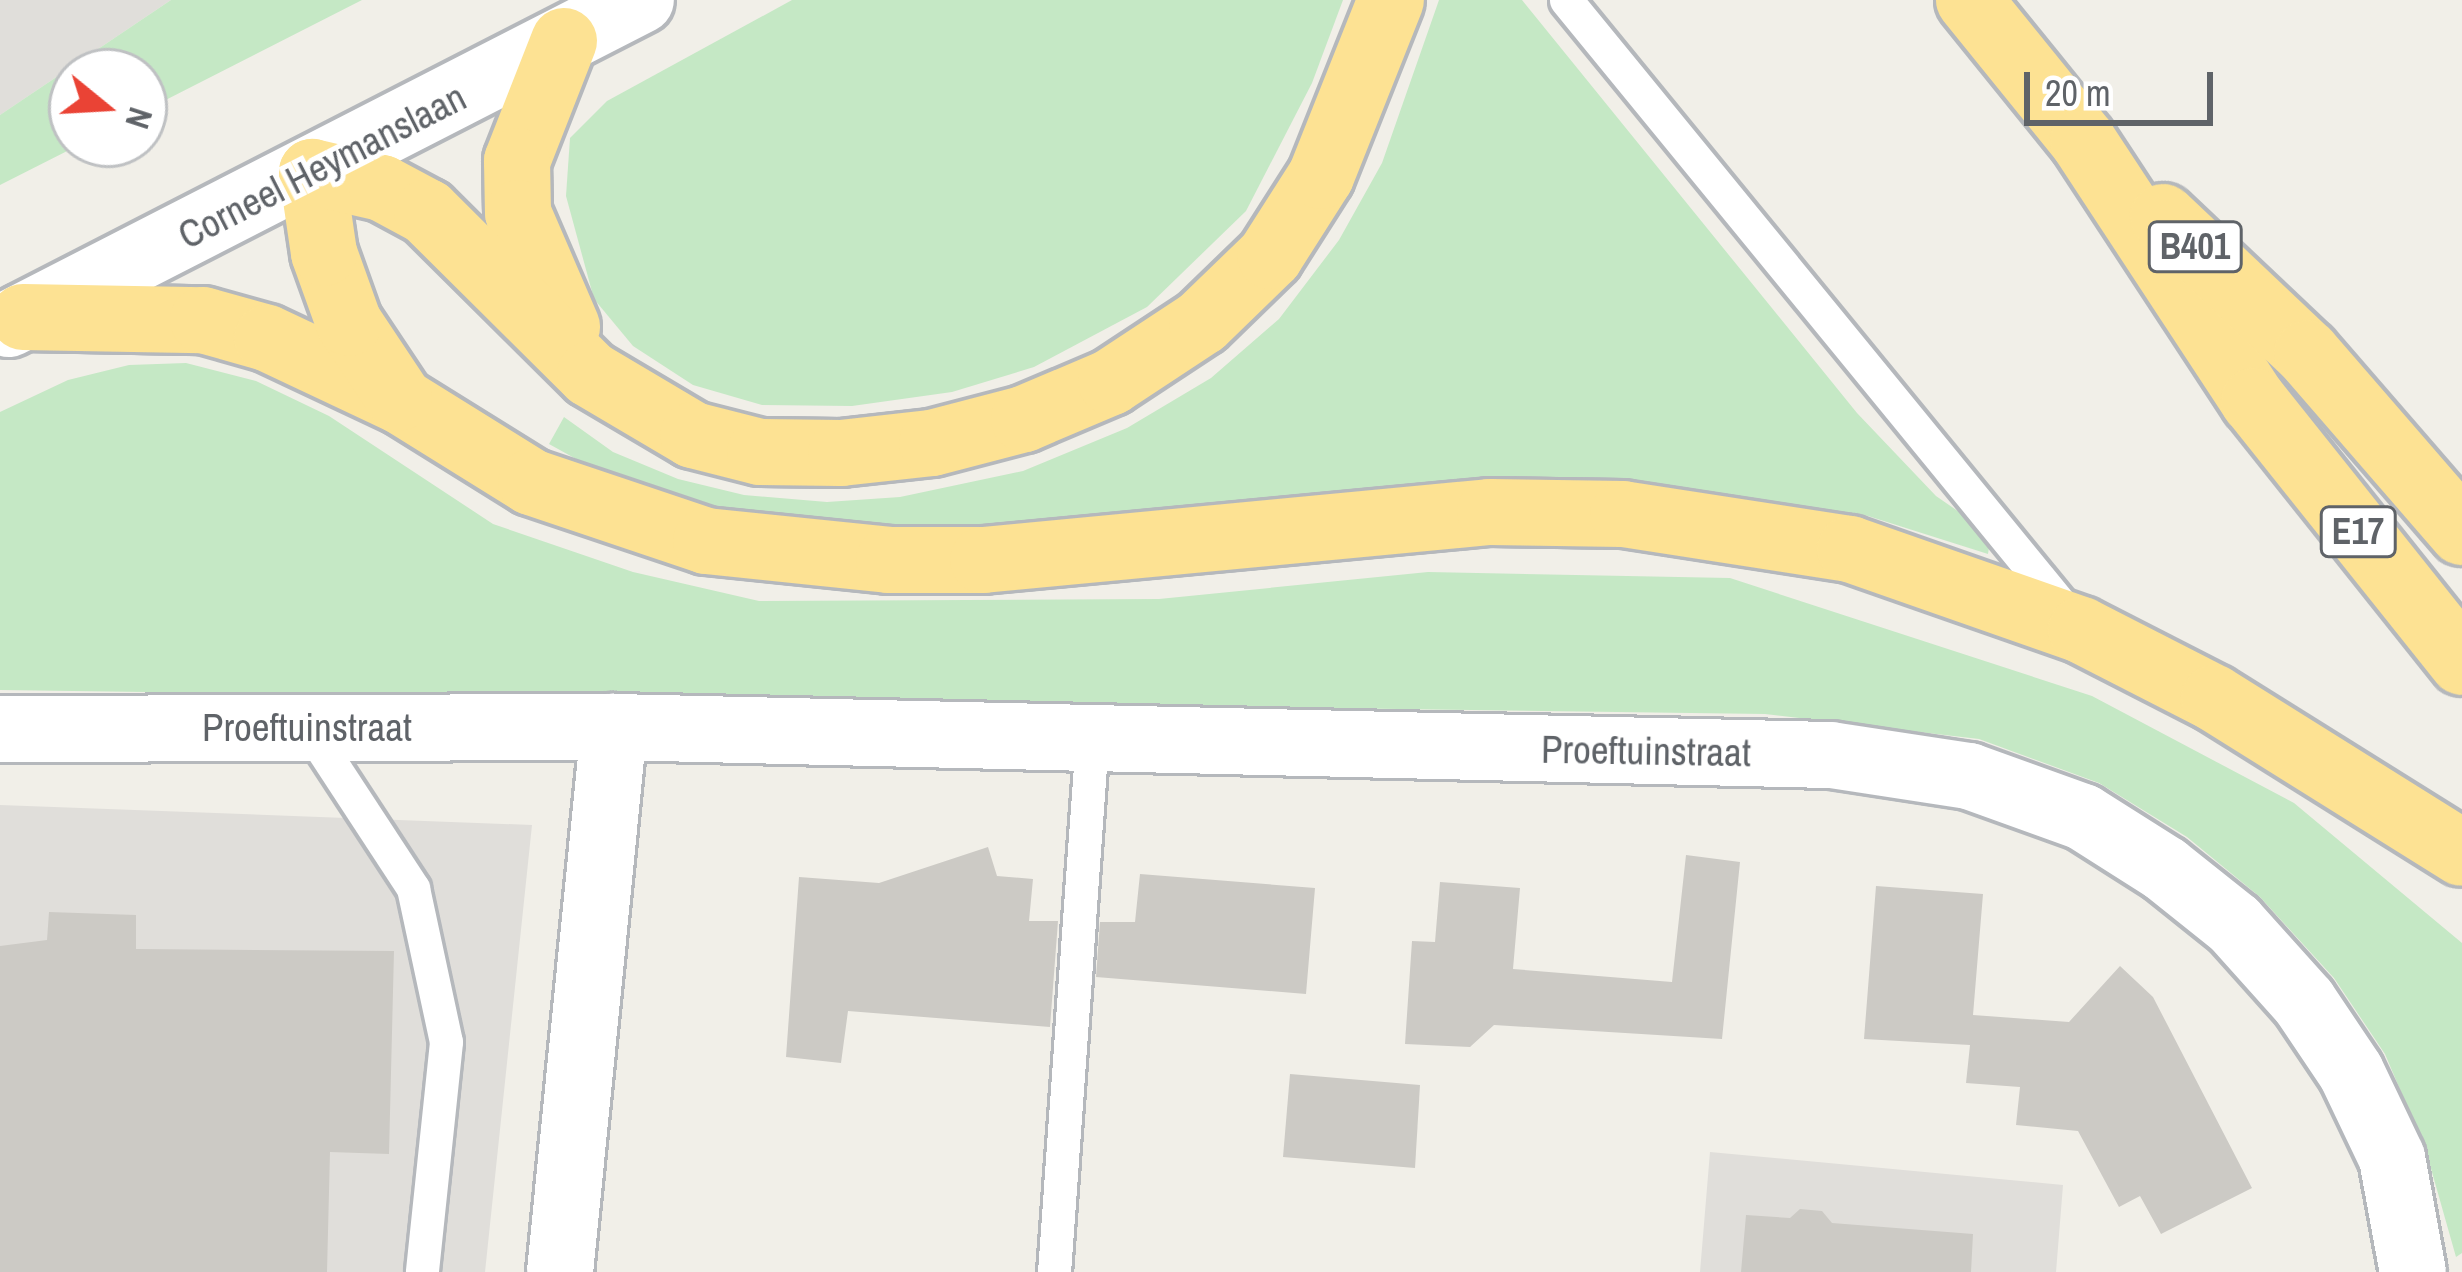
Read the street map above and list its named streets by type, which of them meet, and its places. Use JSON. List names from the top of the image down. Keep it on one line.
{"streets":{"highway":["B401","E17"],"street":["Corneel Heymanslaan","Proeftuinstraat"]},"crossings":[["B401","E17"]],"scale_bar":"20 m","north":"right"}
